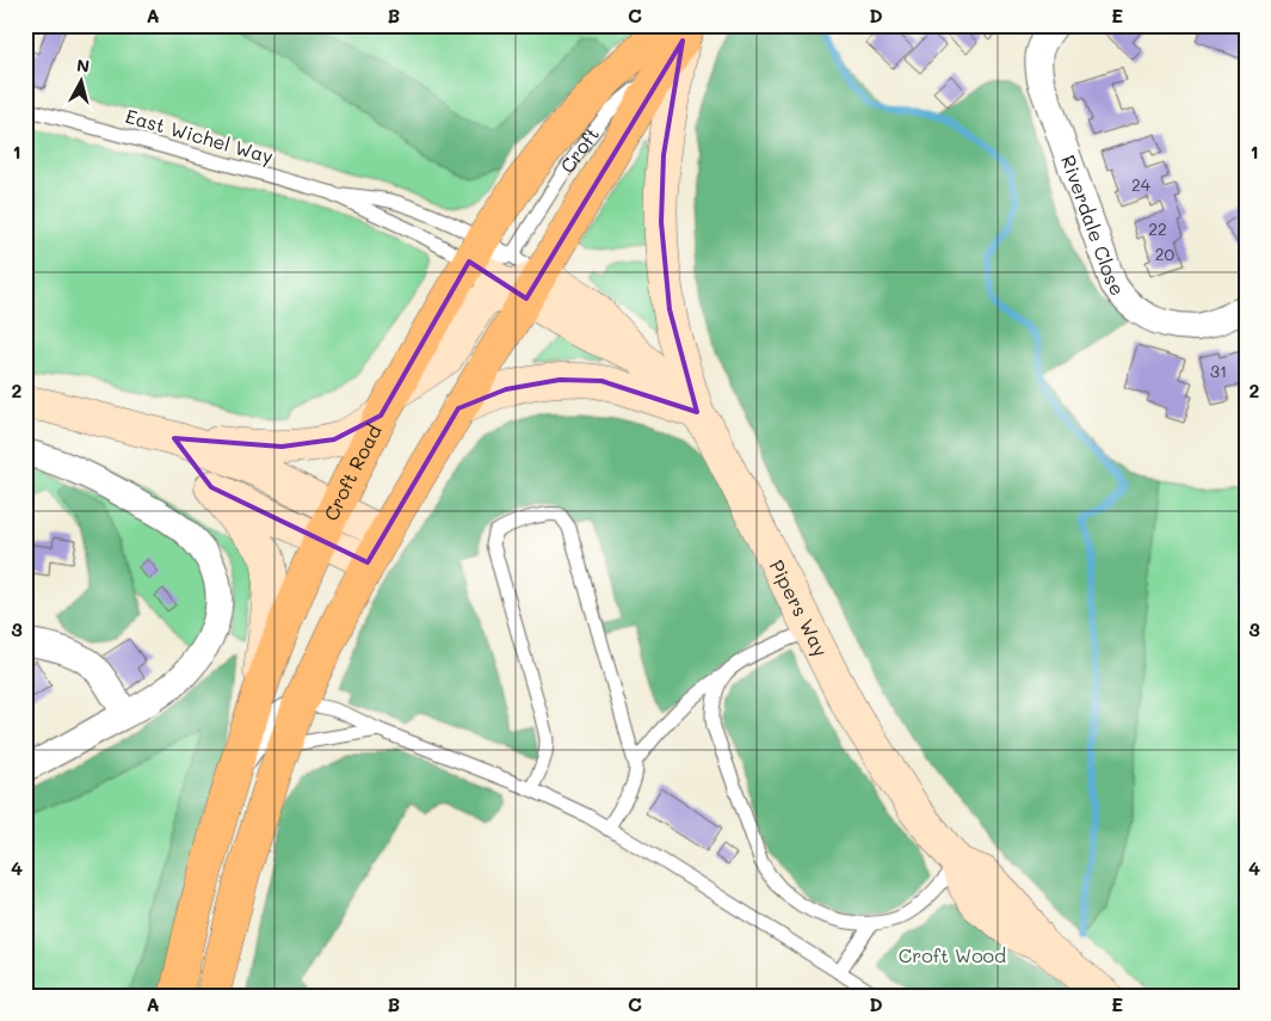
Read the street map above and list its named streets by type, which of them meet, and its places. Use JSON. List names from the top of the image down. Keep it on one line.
{"streets":{"main road":["Croft Road","Pipers Way"],"street":["Riverdale Close"],"lane":["East Wichel Way","Croft"]},"crossings":[["East Wichel Way","Croft Road"],["Croft","Croft Road"]],"parks":["Croft Wood"],"house_numbers":["24","22","20","31"],"north":"top","grid":{"columns":["A","B","C","D","E"],"rows":["1","2","3","4"]}}
